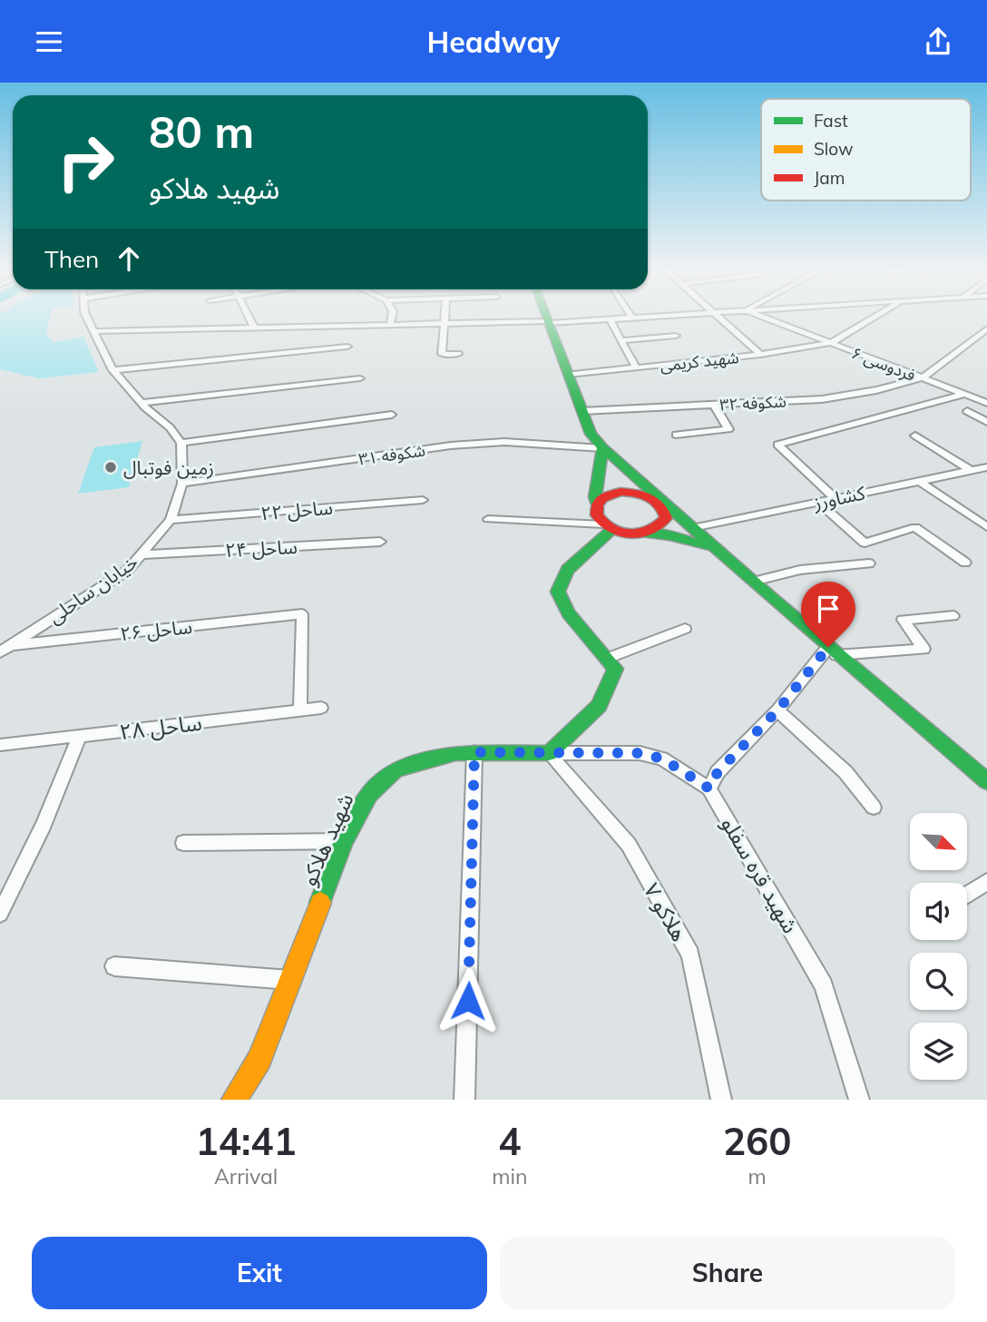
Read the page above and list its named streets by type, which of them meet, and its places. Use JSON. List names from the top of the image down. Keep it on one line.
{"streets":{"main road":["شهید هلاکو"],"street":["شهید کریمی","فردوسی ۶","شکوفه ۳۲","شکوفه ۳۱","کشاورز","ساحل ۲۲","ساحل ۲۴","خیابان ساحلی","ساحل ۲۶","ساحل ۲۸","شهید قره سفلو","هلاکو ۷"]},"crossings":[["شهید کریمی","فردوسی ۶"],["فردوسی ۶","شکوفه ۳۲"],["شکوفه ۳۱","خیابان ساحلی"],["ساحل ۲۲","خیابان ساحلی"],["ساحل ۲۴","خیابان ساحلی"],["خیابان ساحلی","ساحل ۲۶"],["ساحل ۲۶","ساحل ۲۸"],["شهید هلاکو","هلاکو ۷"]],"places":["زمین فوتبال"],"legend":["Fast","Slow","Jam"],"north":"bottom right","page":{"header":"Headway","turn":["80 m","شهید هلاکو"],"then":"Then","eta":["14:41","Arrival","4","min","260","m"],"buttons":["Exit","Share"]}}
